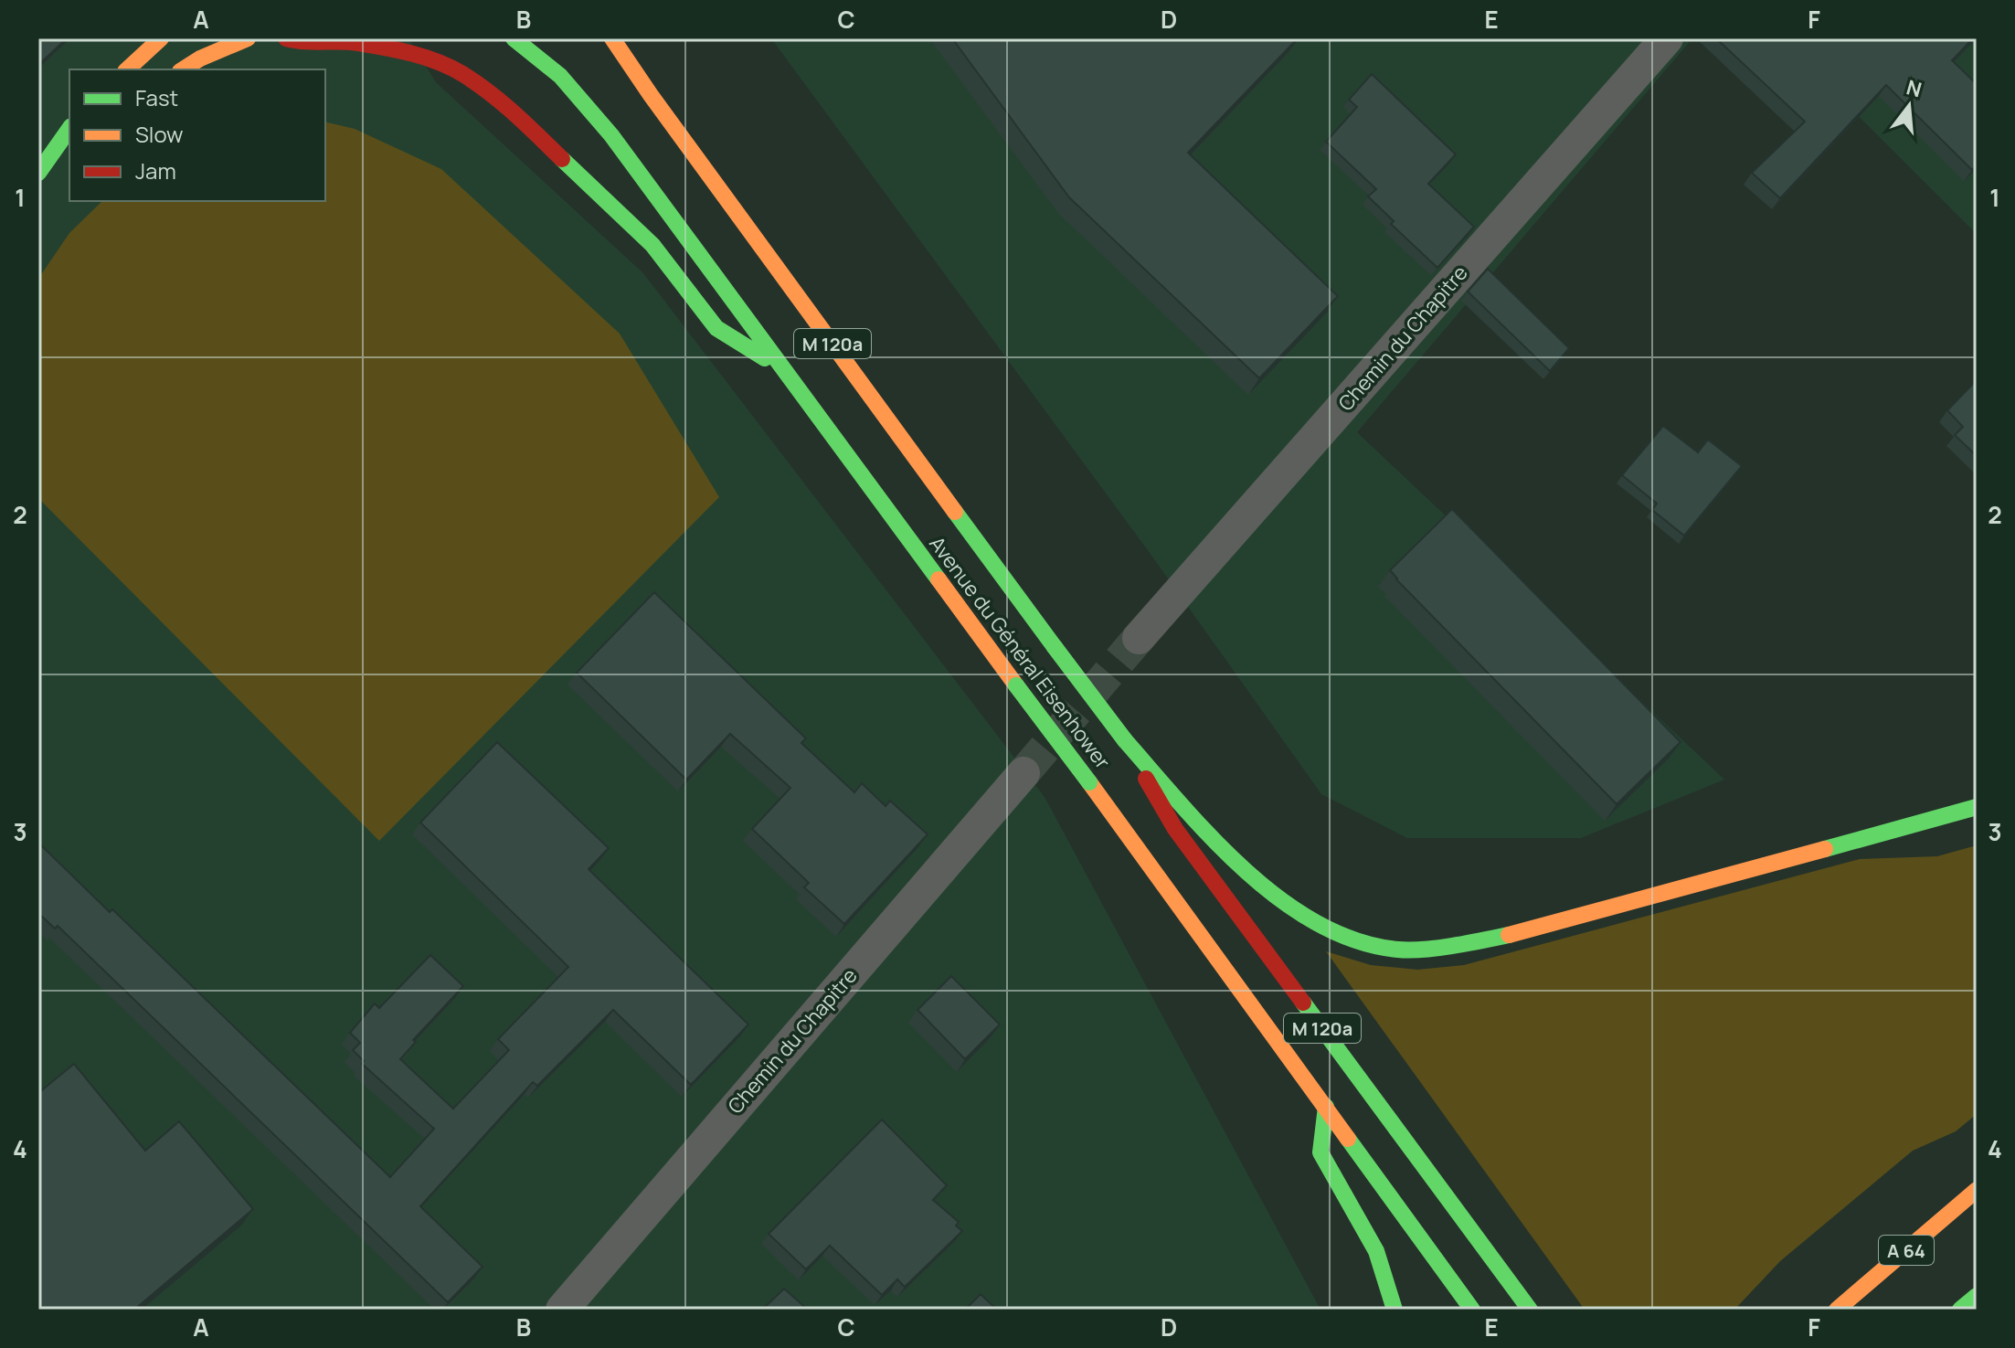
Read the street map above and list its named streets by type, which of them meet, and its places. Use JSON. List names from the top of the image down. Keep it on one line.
{"streets":{"main road":["M 120a","Avenue du Général Eisenhower","A 64"],"street":["Chemin du Chapitre"]},"legend":["Fast","Slow","Jam"],"north":"top","grid":{"columns":["A","B","C","D","E","F"],"rows":["1","2","3","4"]}}
